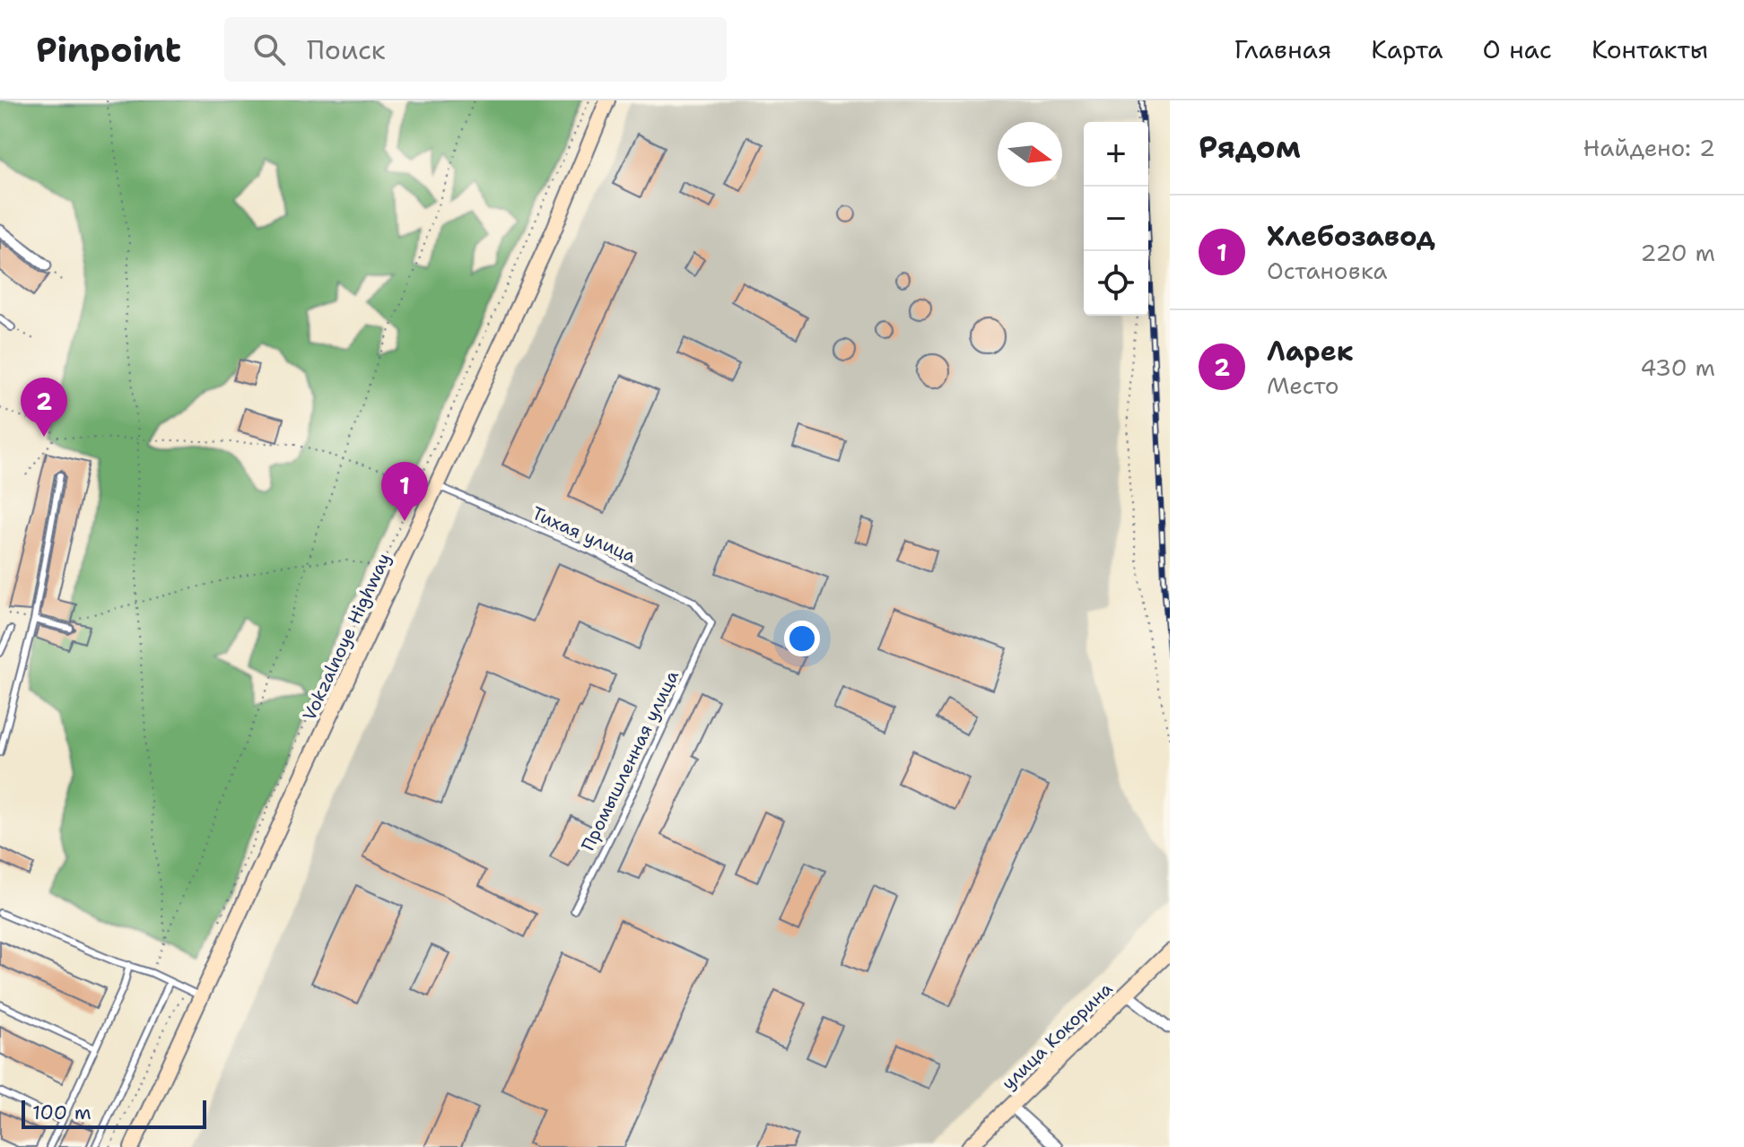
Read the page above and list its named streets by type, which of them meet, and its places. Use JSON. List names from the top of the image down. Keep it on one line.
{"streets":{"main road":["Vokzalnoye Highway","улица Кокорина"],"lane":["Тихая улица","Промышленная улица"]},"crossings":[["Тихая улица","Vokzalnoye Highway"],["Тихая улица","Промышленная улица"]],"scale_bar":"100 m","north":"right","page":{"header":"Pinpoint","search":"Поиск","nav":["Главная","Карта","О нас","Контакты"],"heading":["Рядом","Найдено: 2"],"map_buttons":["+","−"],"list":[{"mark":"1","name":"Хлебозавод","note":"Остановка","value":"220 m"},{"mark":"2","name":"Ларек","note":"Место","value":"430 m"}],"pins":["2","1"],"scale":"100 m"}}
